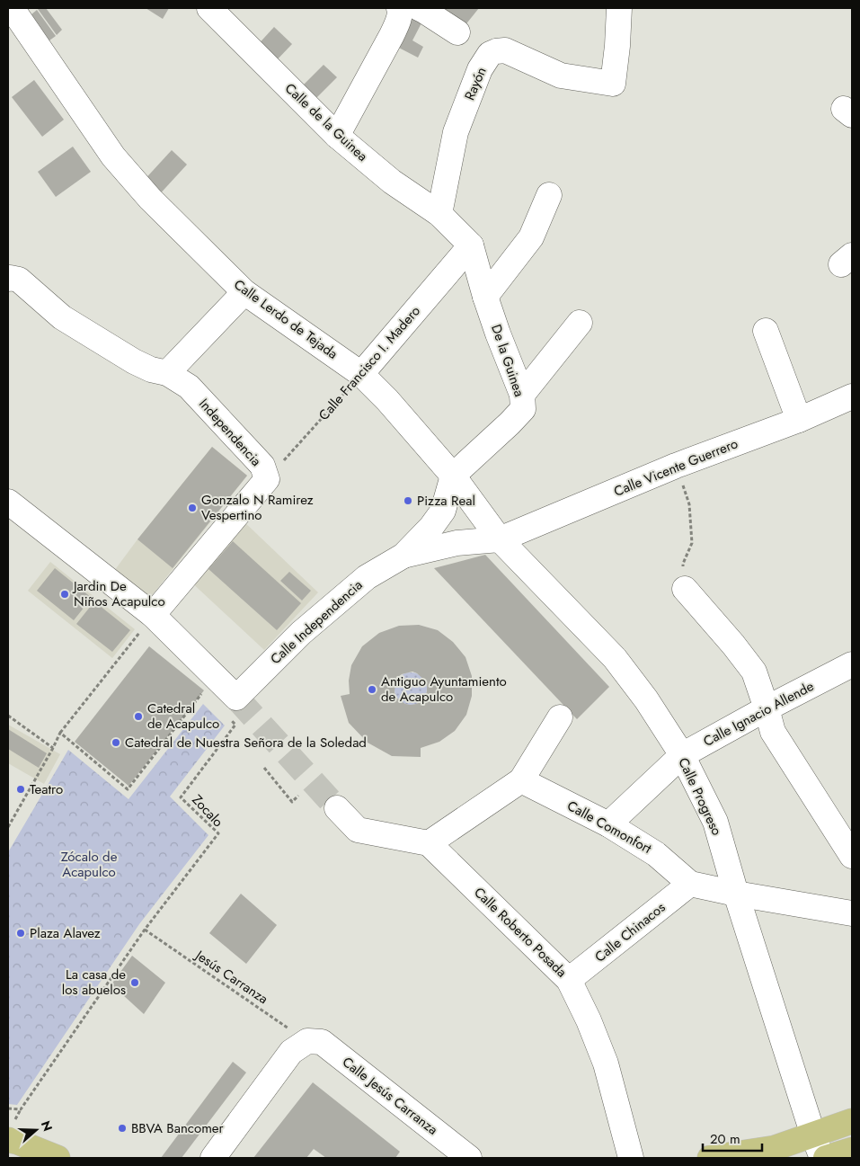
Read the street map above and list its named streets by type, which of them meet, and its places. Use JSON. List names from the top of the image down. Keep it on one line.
{"streets":{"street":["Rayón","Calle de la Guinea","Calle Lerdo de Tejada","De la Guinea","Calle Francisco I. Madero","Independencia","Calle Vicente Guerrero","Calle Independencia","Calle Ignacio Allende","Calle Progreso","Calle Comonfort","Calle Roberto Posada","Calle Chinacos","Calle Jesús Carranza"],"path":["Zocalo","Jesús Carranza"]},"crossings":[["Rayón","Calle de la Guinea"],["Calle de la Guinea","De la Guinea"],["Calle de la Guinea","Calle Francisco I. Madero"],["Calle Lerdo de Tejada","De la Guinea"],["Calle Lerdo de Tejada","Calle Francisco I. Madero"],["Calle Lerdo de Tejada","Calle Vicente Guerrero"],["Calle Lerdo de Tejada","Calle Independencia"],["Calle Lerdo de Tejada","Calle Progreso"],["De la Guinea","Calle Francisco I. Madero"],["De la Guinea","Calle Independencia"],["Calle Francisco I. Madero","Independencia"],["Calle Vicente Guerrero","Calle Independencia"],["Calle Vicente Guerrero","Calle Progreso"],["Calle Independencia","Calle Progreso"],["Calle Independencia","Zocalo"],["Calle Ignacio Allende","Calle Progreso"],["Calle Ignacio Allende","Calle Comonfort"],["Zocalo","Jesús Carranza"],["Calle Comonfort","Calle Chinacos"],["Calle Roberto Posada","Calle Chinacos"],["Jesús Carranza","Calle Jesús Carranza"]],"parks":["Zócalo de Acapulco"],"places":["Pizza Real","Gonzalo N Ramirez Vespertino","Jardin De Niños Acapulco","Antiguo Ayuntamiento de Acapulco","Catedral de Acapulco","Catedral de Nuestra Señora de la Soledad","Teatro","Plaza Alavez","La casa de los abuelos","BBVA Bancomer"],"scale_bar":"20 m","north":"right"}
